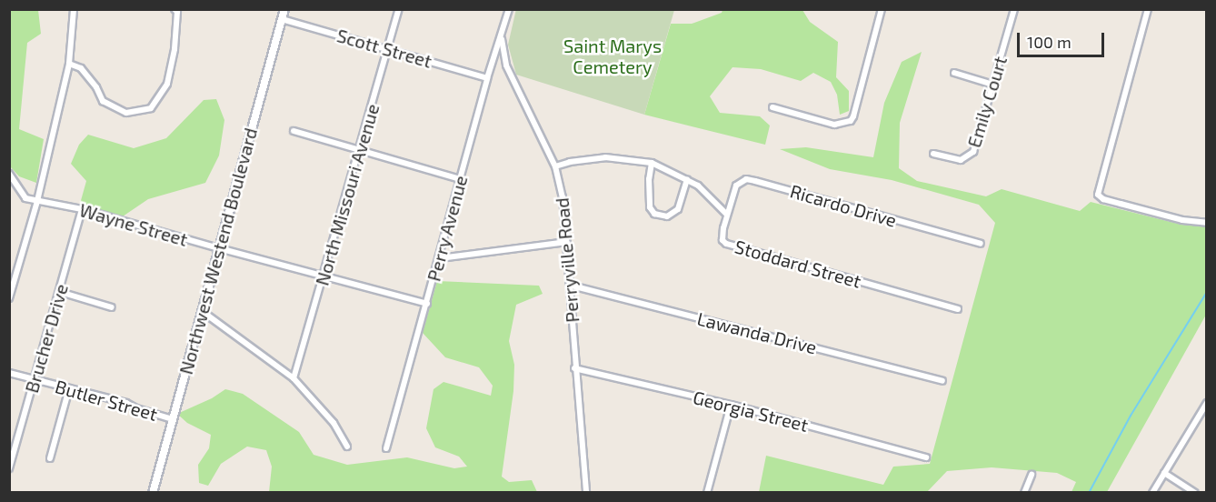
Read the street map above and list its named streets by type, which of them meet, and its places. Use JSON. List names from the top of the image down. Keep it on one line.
{"streets":{"street":["Scott Street","Emily Court","North Missouri Avenue","Ricardo Drive","Wayne Street","Perry Avenue","Northwest Westend Boulevard","Perryville Road","Stoddard Street","Lawanda Drive","Brucher Drive","Butler Street","Georgia Street"]},"crossings":[["Scott Street","North Missouri Avenue"],["Scott Street","Perry Avenue"],["Scott Street","Northwest Westend Boulevard"],["North Missouri Avenue","Wayne Street"],["Ricardo Drive","Stoddard Street"],["Wayne Street","Perry Avenue"],["Wayne Street","Northwest Westend Boulevard"],["Wayne Street","Brucher Drive"],["Perry Avenue","Perryville Road"],["Northwest Westend Boulevard","Butler Street"],["Perryville Road","Stoddard Street"],["Perryville Road","Lawanda Drive"],["Perryville Road","Georgia Street"],["Brucher Drive","Butler Street"]],"parks":["Saint Marys Cemetery"],"scale_bar":"100 m"}
